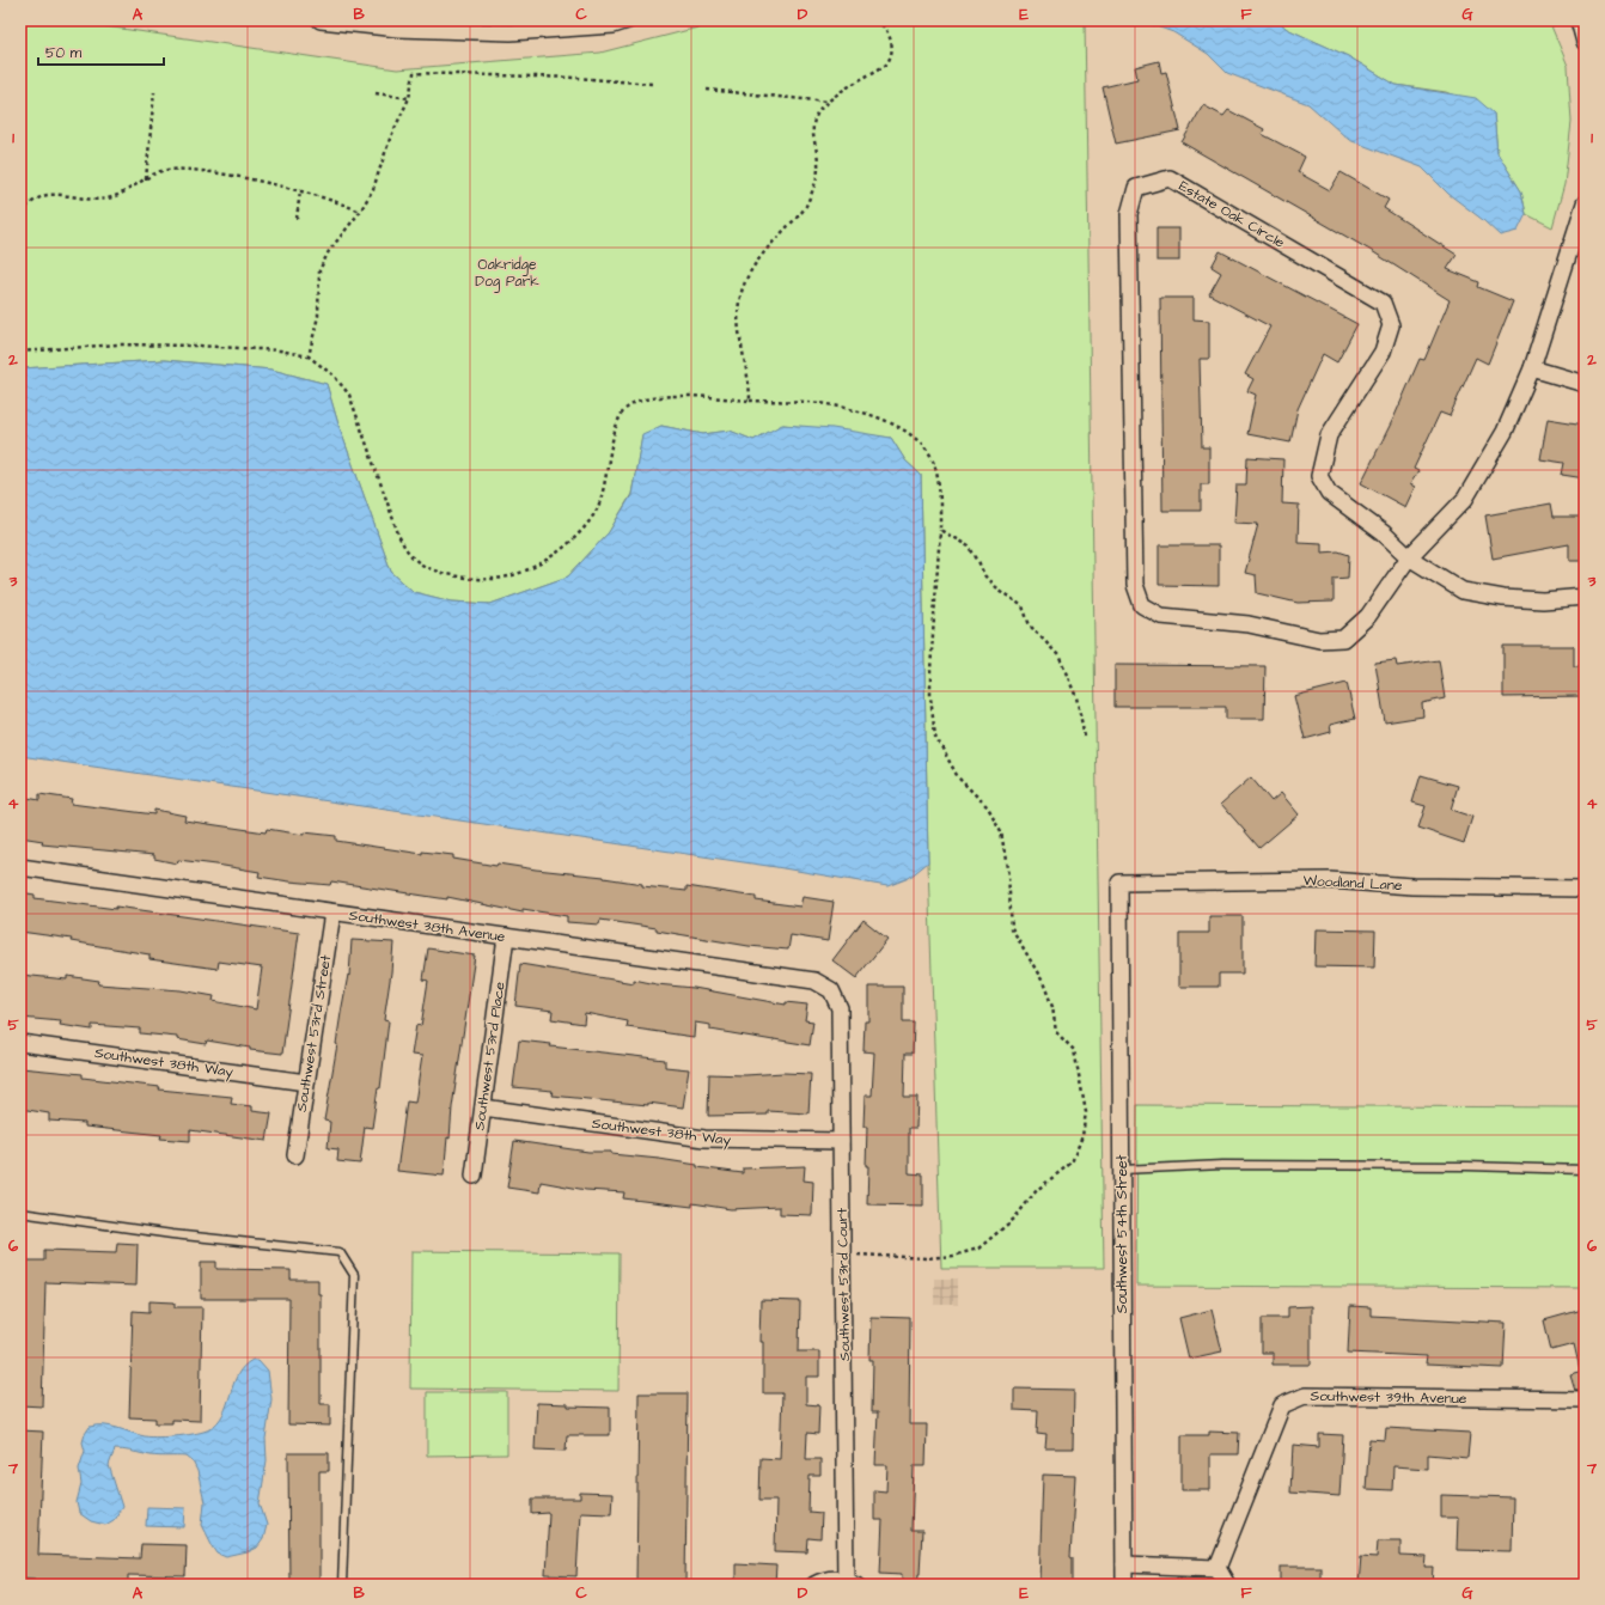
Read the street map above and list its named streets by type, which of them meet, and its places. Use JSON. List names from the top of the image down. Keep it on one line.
{"streets":{"street":["Estate Oak Circle","Woodland Lane","Southwest 38th Avenue","Southwest 53rd Street","Southwest 53rd Place","Southwest 38th Way","Southwest 54th Street","Southwest 53rd Court","Southwest 39th Avenue"]},"crossings":[["Woodland Lane","Southwest 54th Street"],["Southwest 38th Avenue","Southwest 53rd Street"],["Southwest 38th Avenue","Southwest 53rd Place"],["Southwest 38th Avenue","Southwest 53rd Court"],["Southwest 53rd Street","Southwest 38th Way"],["Southwest 53rd Place","Southwest 38th Way"],["Southwest 38th Way","Southwest 53rd Court"]],"parks":["Oakridge Dog Park"],"scale_bar":"50 m","grid":{"columns":["A","B","C","D","E","F","G"],"rows":["1","2","3","4","5","6","7"]}}
